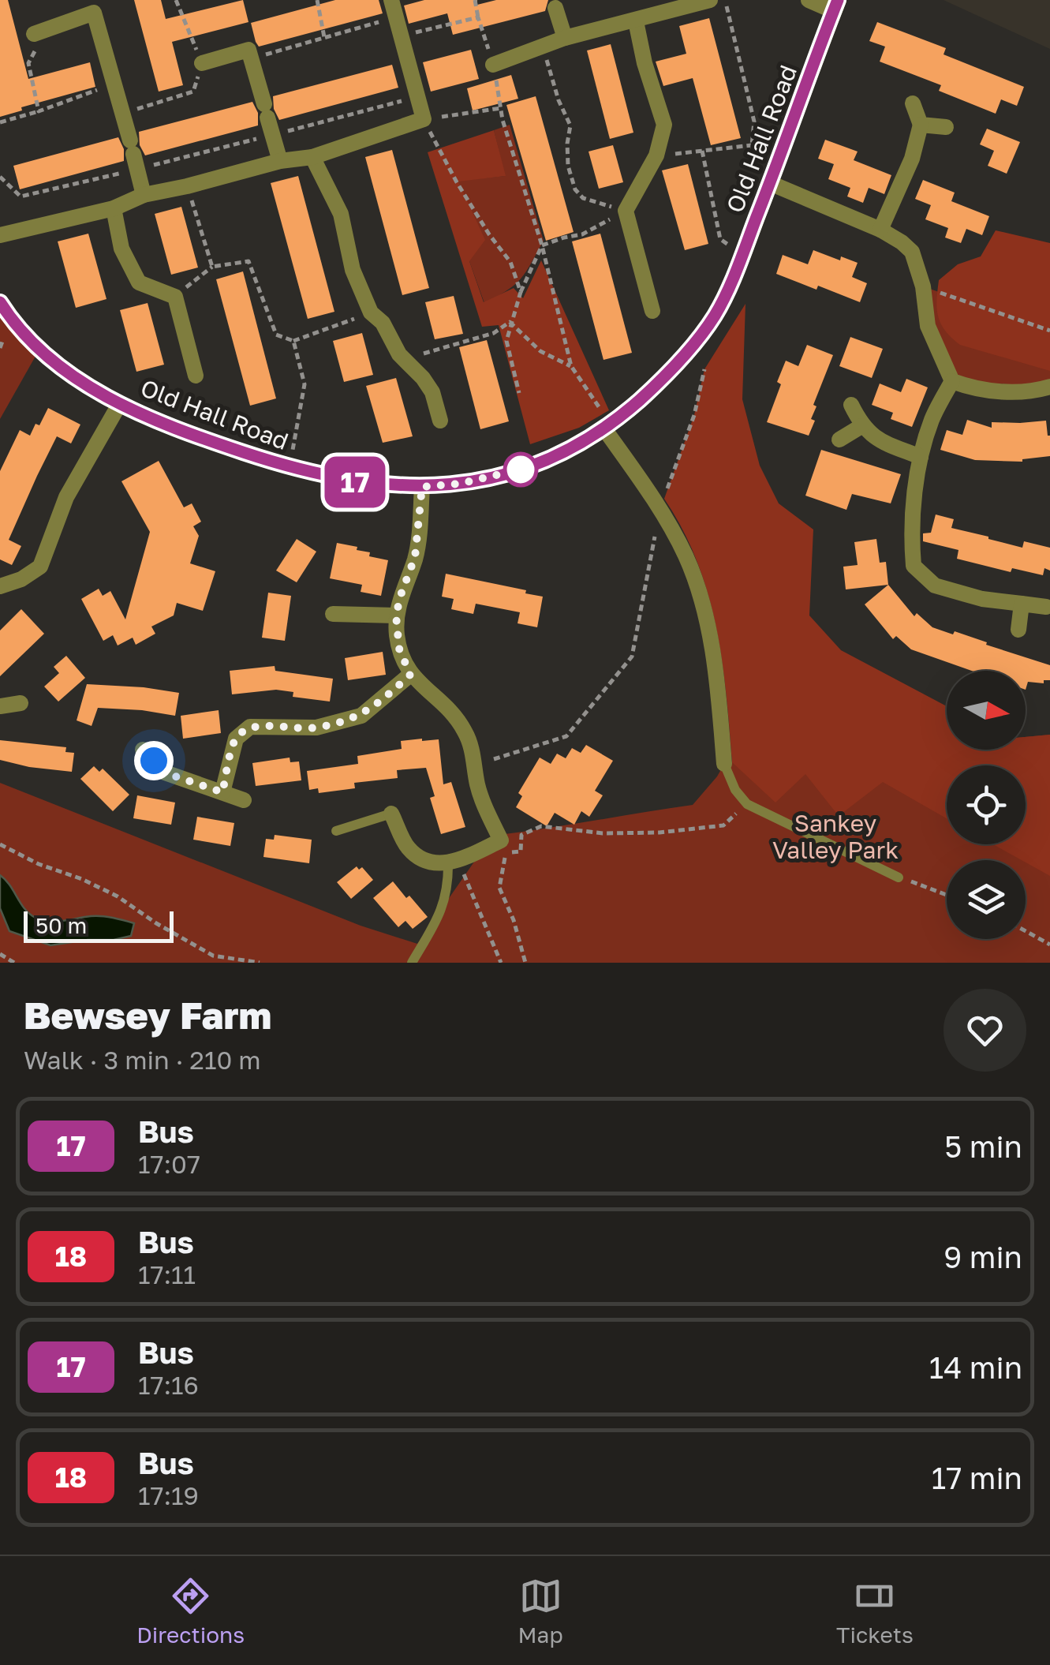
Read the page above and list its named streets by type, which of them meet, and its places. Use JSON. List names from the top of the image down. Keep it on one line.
{"streets":{"street":["Old Hall Road"]},"parks":["Sankey Valley Park"],"lines":["bus line 17"],"scale_bar":"50 m","north":"right","page":{"on_map":"17","scale":"50 m","heading":["Bewsey Farm","Walk · 3 min · 210 m"],"list":[{"mark":"17","name":"Bus","note":"17:07","value":"5 min"},{"mark":"18","name":"Bus","note":"17:11","value":"9 min"},{"mark":"17","name":"Bus","note":"17:16","value":"14 min"},{"mark":"18","name":"Bus","note":"17:19","value":"17 min"}],"tabs":["Directions","Map","Tickets"]}}
